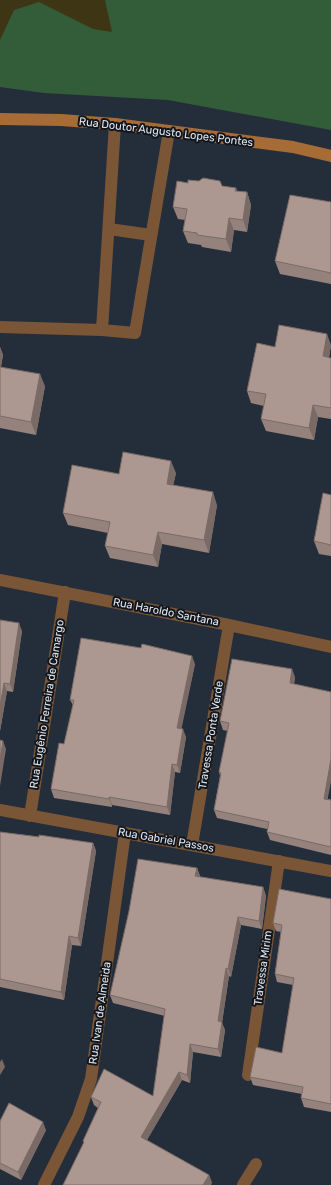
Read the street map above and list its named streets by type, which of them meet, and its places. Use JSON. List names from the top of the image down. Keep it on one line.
{"streets":{"street":["Rua Doutor Augusto Lopes Pontes","Rua Haroldo Santana","Rua Eugênio Ferreira de Camargo","Travessa Ponta Verde","Rua Gabriel Passos","Travessa Mirim","Rua Ivan de Almeida"]},"crossings":[["Rua Haroldo Santana","Rua Eugênio Ferreira de Camargo"],["Rua Haroldo Santana","Travessa Ponta Verde"],["Rua Eugênio Ferreira de Camargo","Rua Gabriel Passos"],["Travessa Ponta Verde","Rua Gabriel Passos"],["Rua Gabriel Passos","Travessa Mirim"],["Rua Gabriel Passos","Rua Ivan de Almeida"]]}
